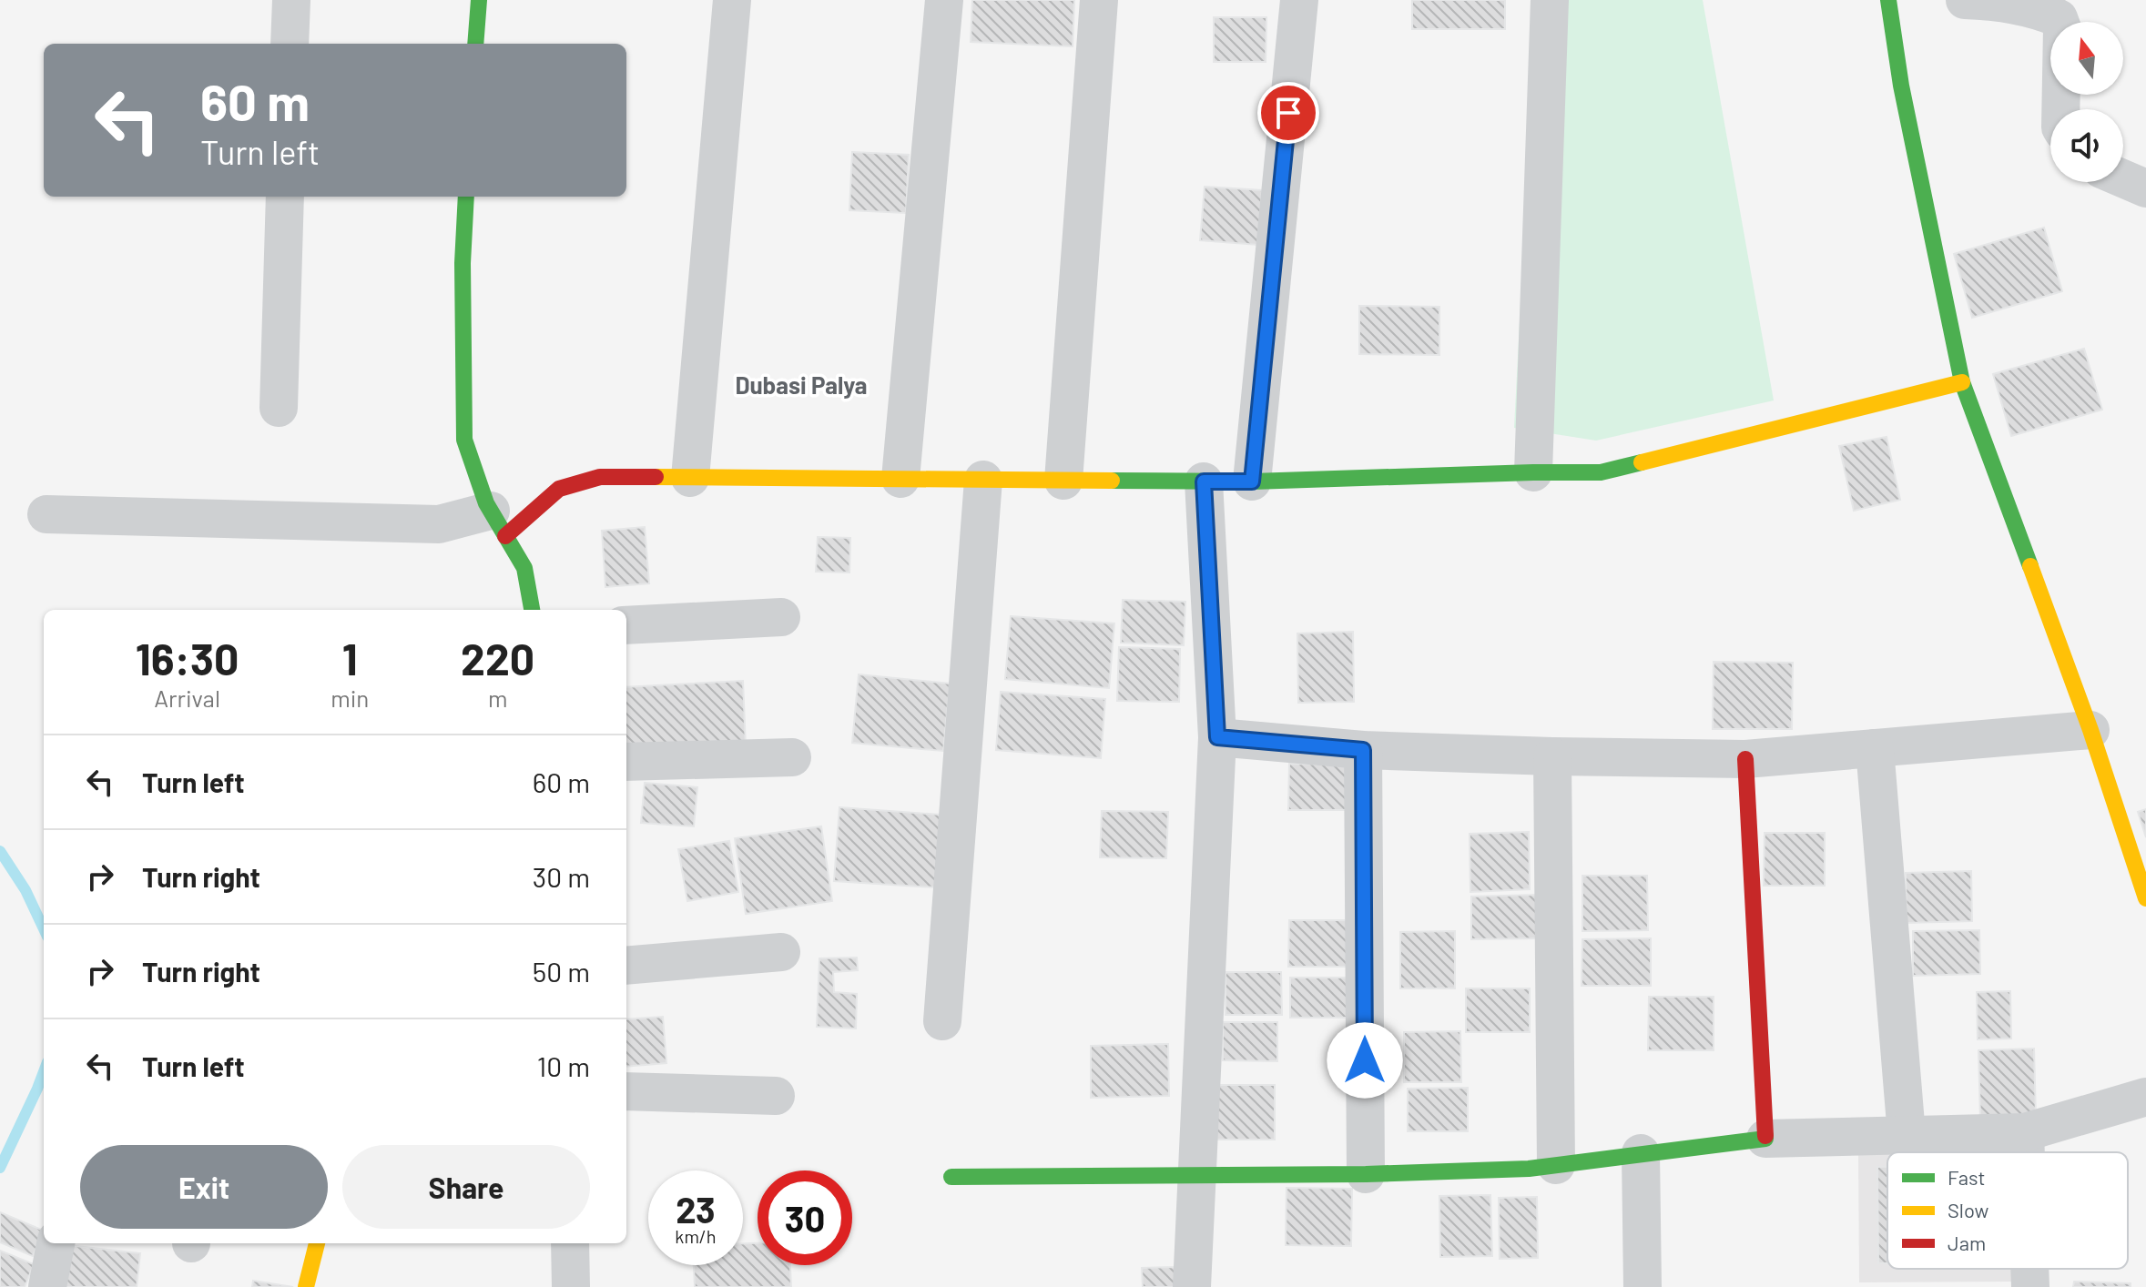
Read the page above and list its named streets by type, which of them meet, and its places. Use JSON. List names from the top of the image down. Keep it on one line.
{"districts":["Dubasi Palya"],"legend":["Fast","Slow","Jam"],"north":"top","page":{"turn":["60 m","Turn left"],"eta":["16:30","Arrival","1","min","220","m"],"list":[{"name":"Turn left","value":"60 m"},{"name":"Turn right","value":"30 m"},{"name":"Turn right","value":"50 m"},{"name":"Turn left","value":"10 m"}],"buttons":["Exit","Share"],"speed":"23 km/h","limit":"30"}}
